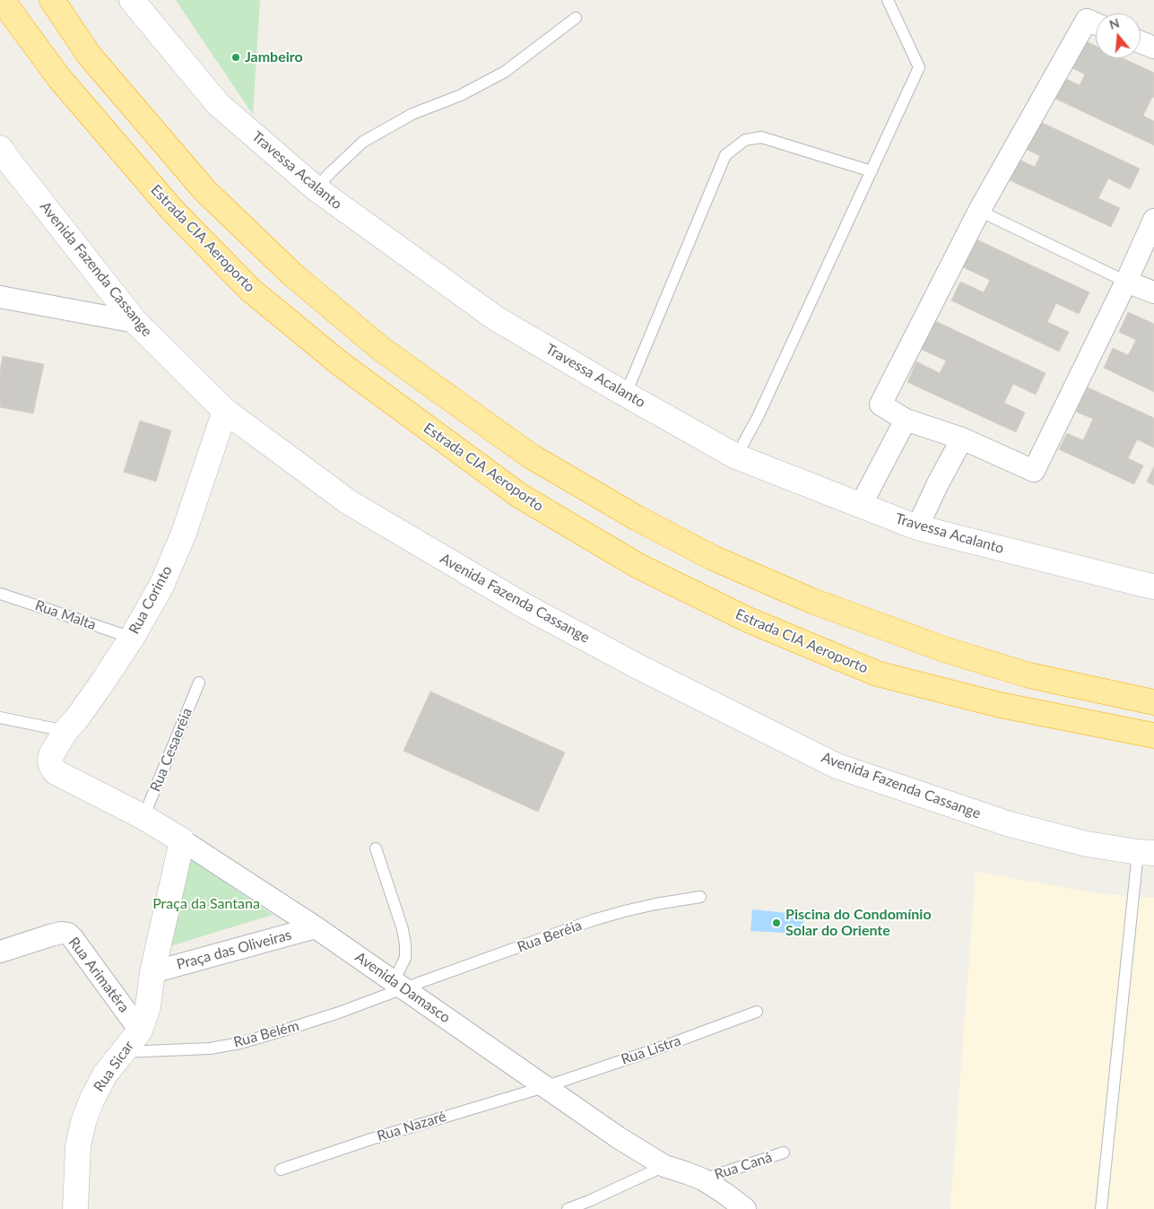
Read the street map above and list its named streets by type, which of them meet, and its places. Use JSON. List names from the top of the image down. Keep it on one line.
{"streets":{"highway":["Estrada CIA Aeroporto"],"main road":["Travessa Acalanto","Avenida Fazenda Cassange","Rua Corinto","Praça das Oliveiras","Avenida Damasco","Rua Sicar"],"street":["Rua Arimatéra"],"lane":["Rua Malta","Rua Cesaeréia","Rua Beréia","Rua Belém","Rua Listra","Rua Nazaré","Rua Caná"]},"crossings":[["Avenida Fazenda Cassange","Rua Corinto"],["Rua Corinto","Rua Malta"],["Rua Corinto","Avenida Damasco"],["Rua Cesaeréia","Avenida Damasco"],["Rua Beréia","Avenida Damasco"],["Rua Beréia","Rua Belém"],["Praça das Oliveiras","Rua Arimatéra"],["Praça das Oliveiras","Avenida Damasco"],["Praça das Oliveiras","Rua Sicar"],["Rua Arimatéra","Rua Sicar"],["Avenida Damasco","Rua Belém"],["Avenida Damasco","Rua Listra"],["Avenida Damasco","Rua Nazaré"],["Avenida Damasco","Rua Caná"],["Rua Belém","Rua Sicar"],["Rua Listra","Rua Nazaré"]],"parks":["Praça da Santana"],"places":["Jambeiro","Piscina do Condomínio Solar do Oriente"],"north":"top"}
